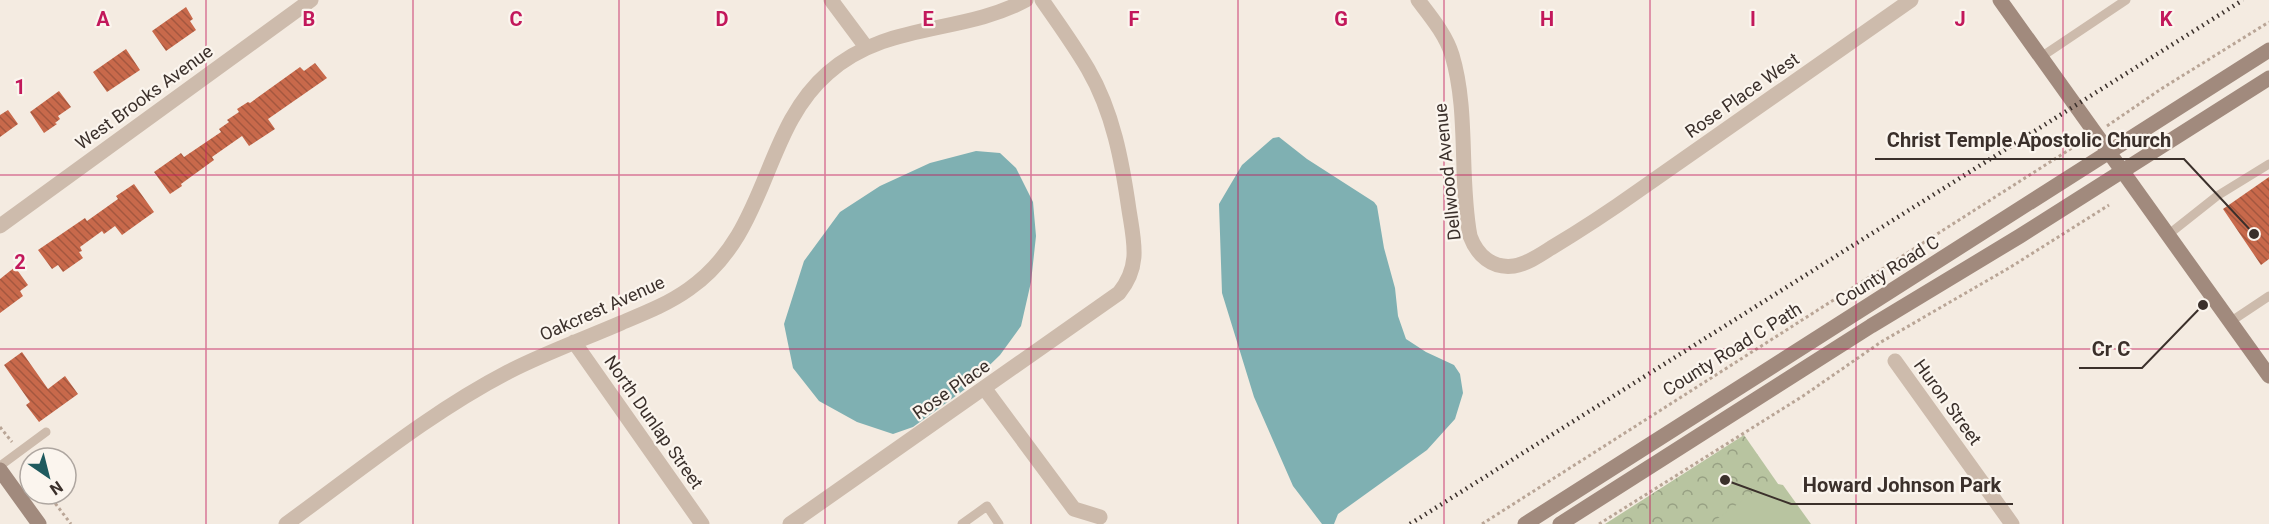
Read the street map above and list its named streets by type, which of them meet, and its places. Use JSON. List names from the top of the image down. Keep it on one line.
{"streets":{"main road":["County Road C"],"street":["Rose Place West","West Brooks Avenue","Dellwood Avenue","Oakcrest Avenue","Rose Place","Huron Street","North Dunlap Street"],"path":["County Road C Path"]},"crossings":[["Rose Place West","Dellwood Avenue"],["Oakcrest Avenue","North Dunlap Street"]],"places":["Christ Temple Apostolic Church","Cr C","Howard Johnson Park"],"north":"bottom right","grid":{"columns":["A","B","C","D","E","F","G","H","I","J","K"],"rows":["1","2"]}}
